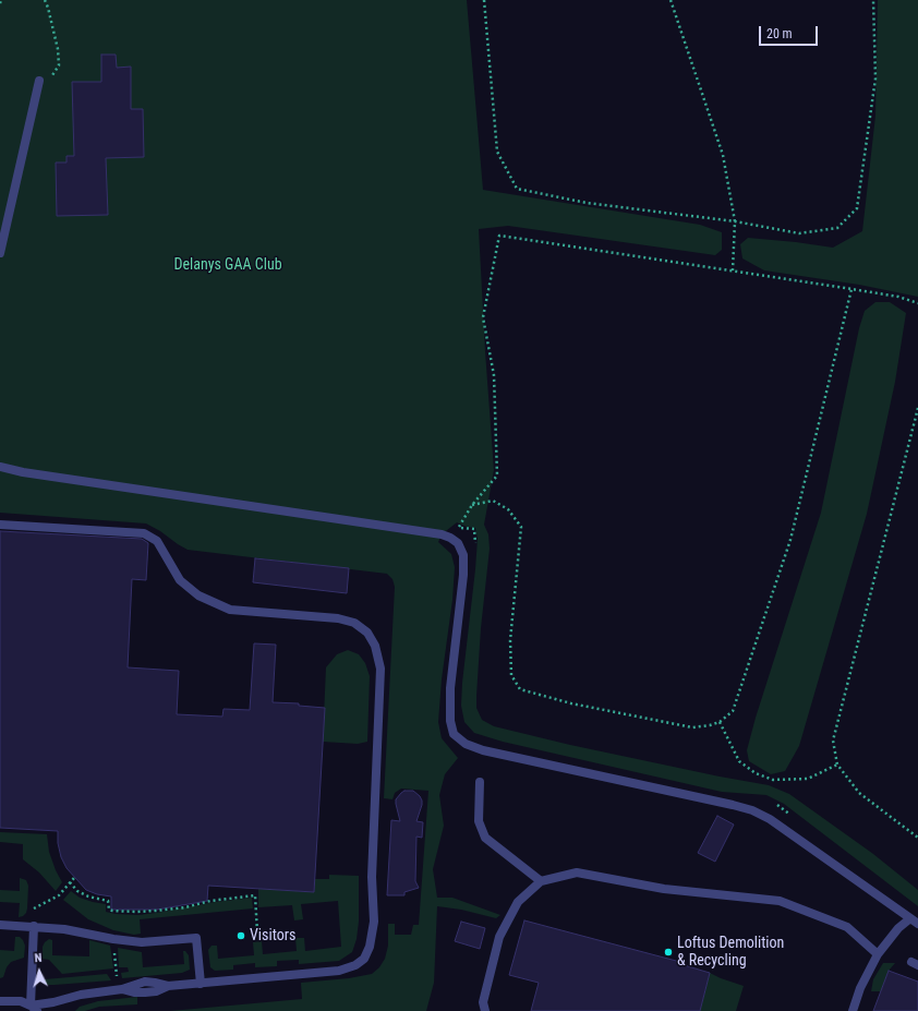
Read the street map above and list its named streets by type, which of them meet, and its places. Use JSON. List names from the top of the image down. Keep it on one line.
{"parks":["Delanys GAA Club"],"places":["Visitors","Loftus Demolition & Recycling"],"scale_bar":"20 m","north":"top"}
